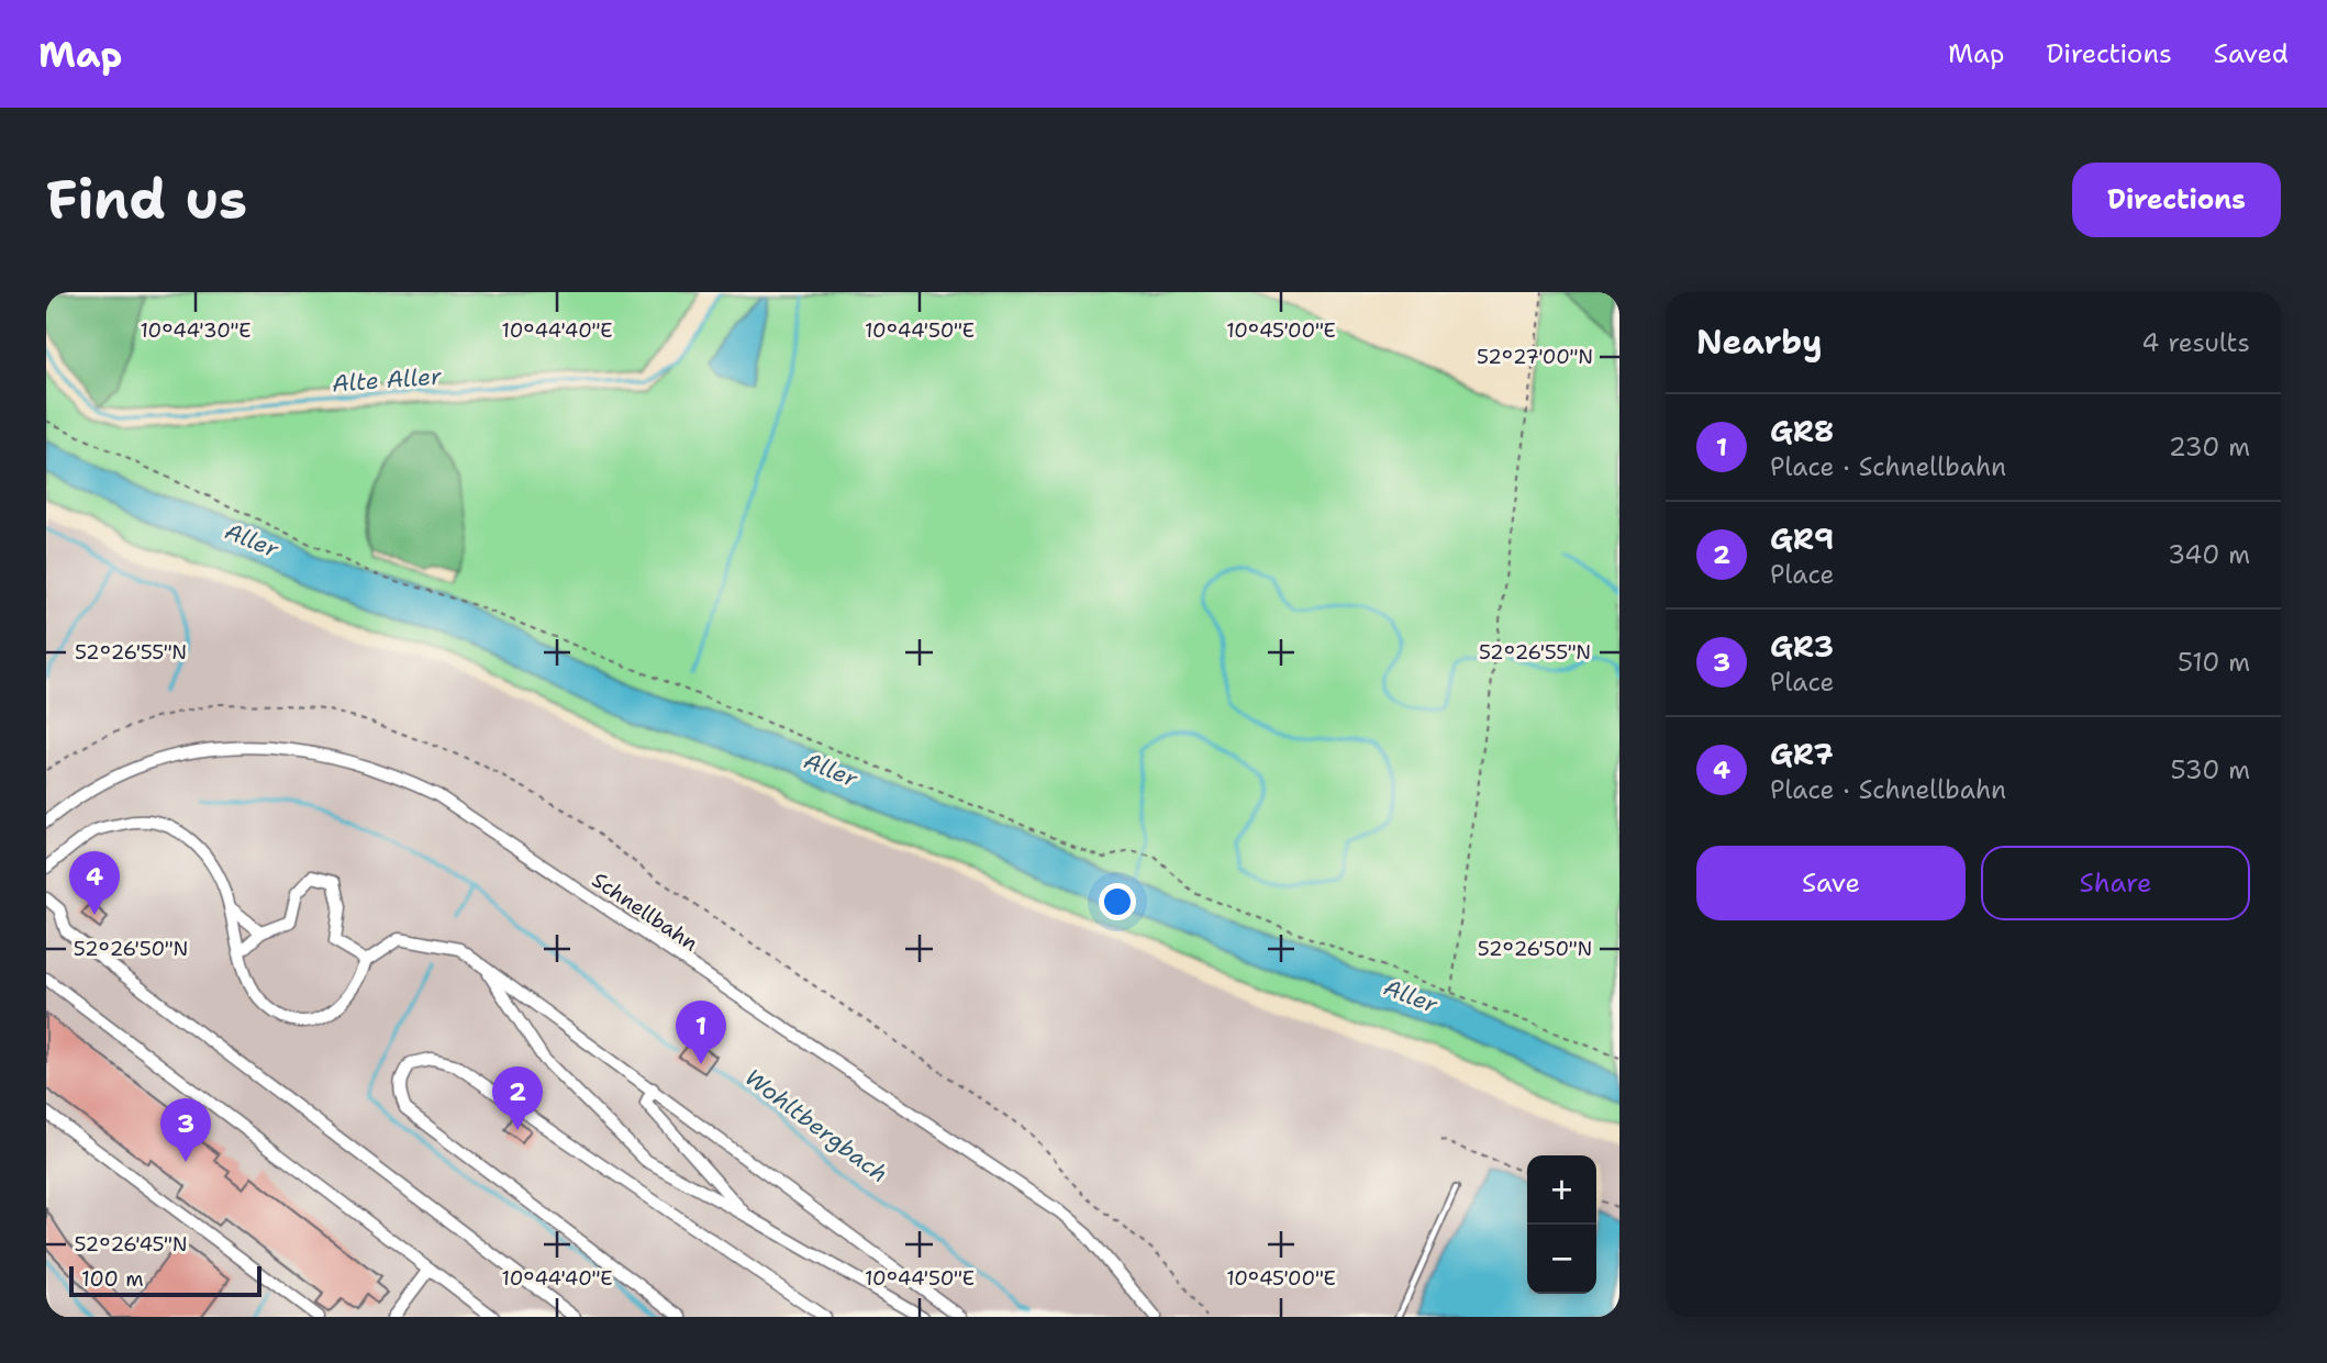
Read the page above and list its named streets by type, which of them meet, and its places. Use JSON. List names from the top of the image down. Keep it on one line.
{"streets":{"street":["Schnellbahn"]},"water":["Alte Aller","Aller","Wohltbergbach"],"scale_bar":"100 m","page":{"header":"Map","nav":["Map","Directions","Saved"],"buttons":["Directions",["Save","Share"]],"title":"Find us","heading":["Nearby","4 results"],"list":[{"mark":"1","name":"GR8","note":"Place · Schnellbahn","value":"230 m"},{"mark":"2","name":"GR9","note":"Place","value":"340 m"},{"mark":"3","name":"GR3","note":"Place","value":"510 m"},{"mark":"4","name":"GR7","note":"Place · Schnellbahn","value":"530 m"}],"pins":["4","1","2","3"],"map_buttons":["+","−"],"scale":"100 m"},"coordinates":["10°44'30\"E","10°44'40\"E","10°44'50\"E","10°45'00\"E","52°27'00\"N","52°26'55\"N","52°26'50\"N","52°26'45\"N"]}
